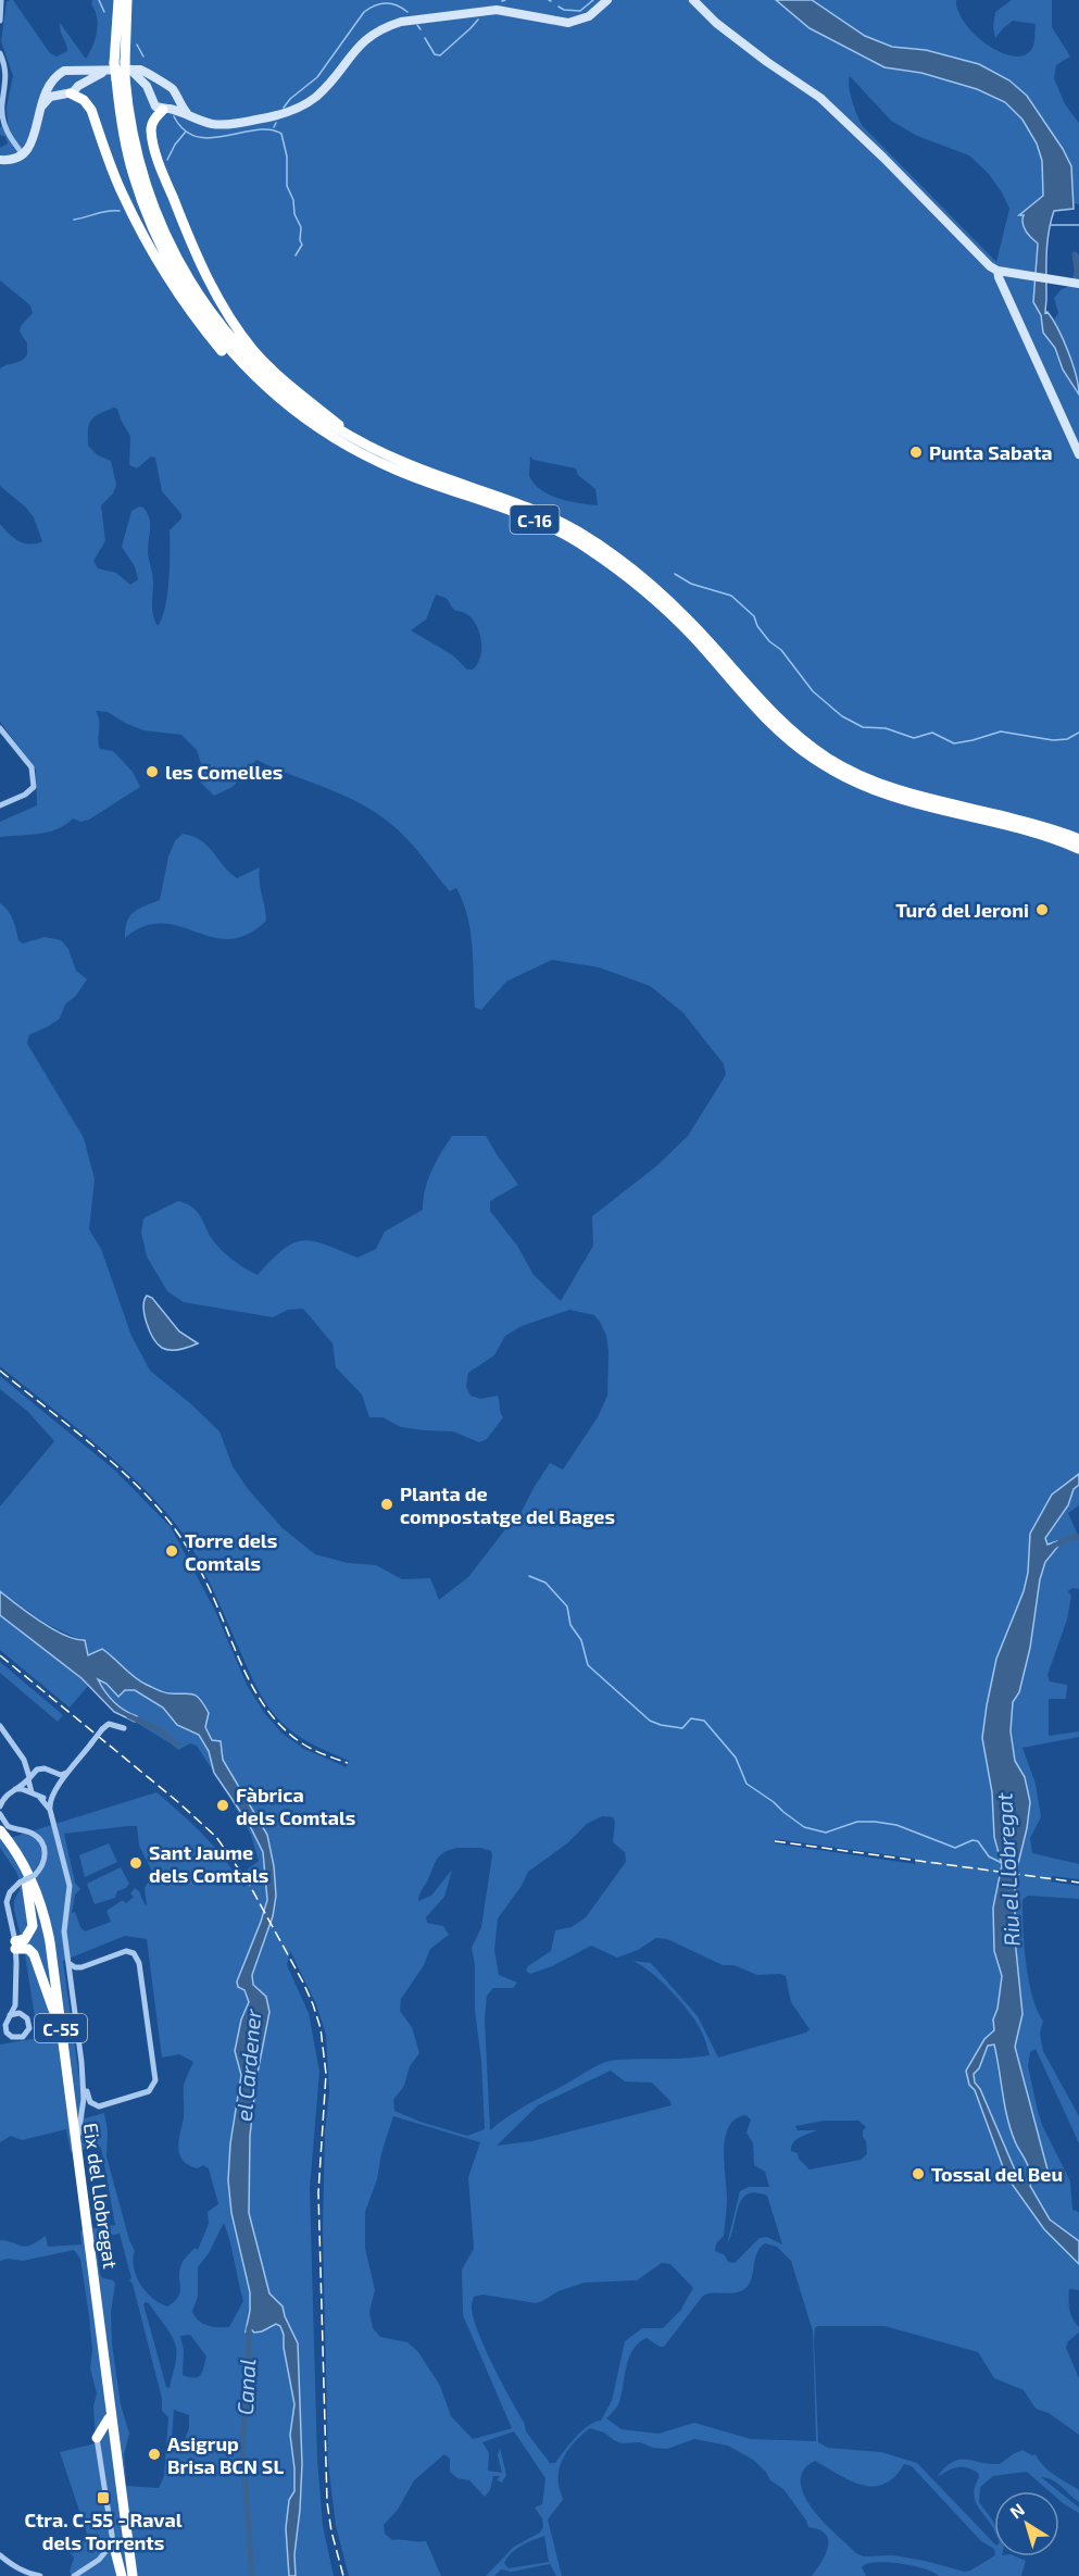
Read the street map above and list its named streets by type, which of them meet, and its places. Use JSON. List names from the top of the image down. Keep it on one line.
{"streets":{"highway":["C-16","C-55","Eix del Llobregat"]},"water":["Riu el Llobregat","el Cardener","Canal"],"places":{"other":["Punta Sabata","les Comelles","Turó del Jeroni","Planta de compostatge del Bages","Torre dels Comtals","Fàbrica dels Comtals","Sant Jaume dels Comtals","Tossal del Beu","Asigrup Brisa BCN SL"],"transit":["Ctra. C-55 - Raval dels Torrents"]},"north":"top left"}
